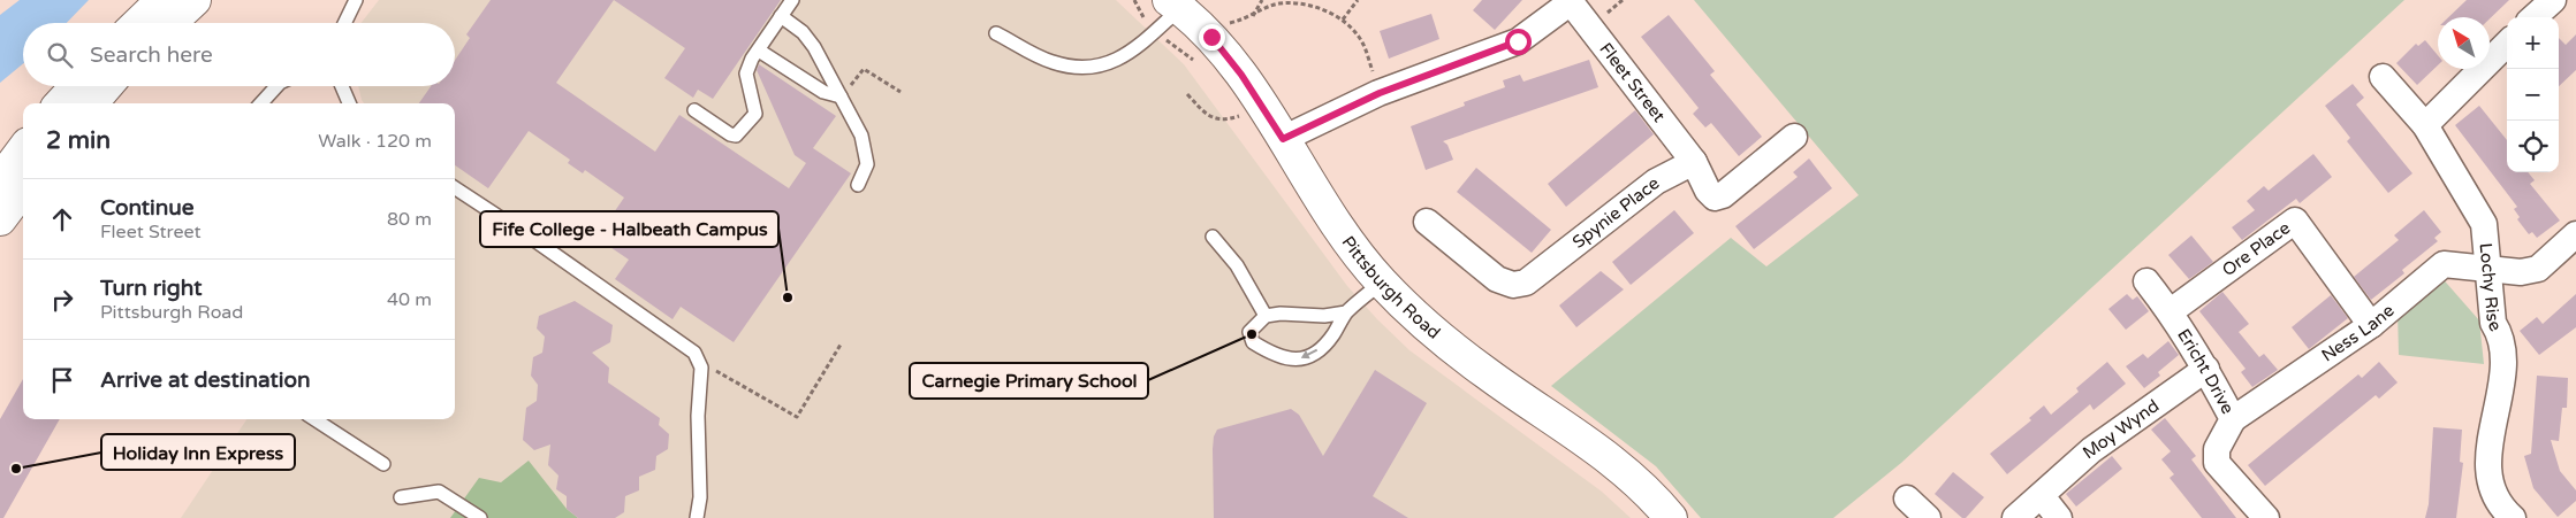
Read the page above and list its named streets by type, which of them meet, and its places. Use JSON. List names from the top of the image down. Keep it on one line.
{"streets":{"street":["Fleet Street","Spynie Place","Ore Place","Pittsburgh Road","Lochy Rise","Ness Lane","Ericht Drive","Moy Wynd"]},"crossings":[["Fleet Street","Spynie Place"],["Fleet Street","Pittsburgh Road"],["Ore Place","Ness Lane"],["Ore Place","Ericht Drive"],["Lochy Rise","Ness Lane"],["Ness Lane","Ericht Drive"],["Ericht Drive","Moy Wynd"]],"places":["Fife College - Halbeath Campus","Carnegie Primary School","Holiday Inn Express"],"north":"top left","page":{"map_buttons":["+","−"],"search":"Search here","heading":["2 min","Walk · 120 m"],"list":[["Continue","Fleet Street","80 m"],["Turn right","Pittsburgh Road","40 m"],"Arrive at destination"]}}
